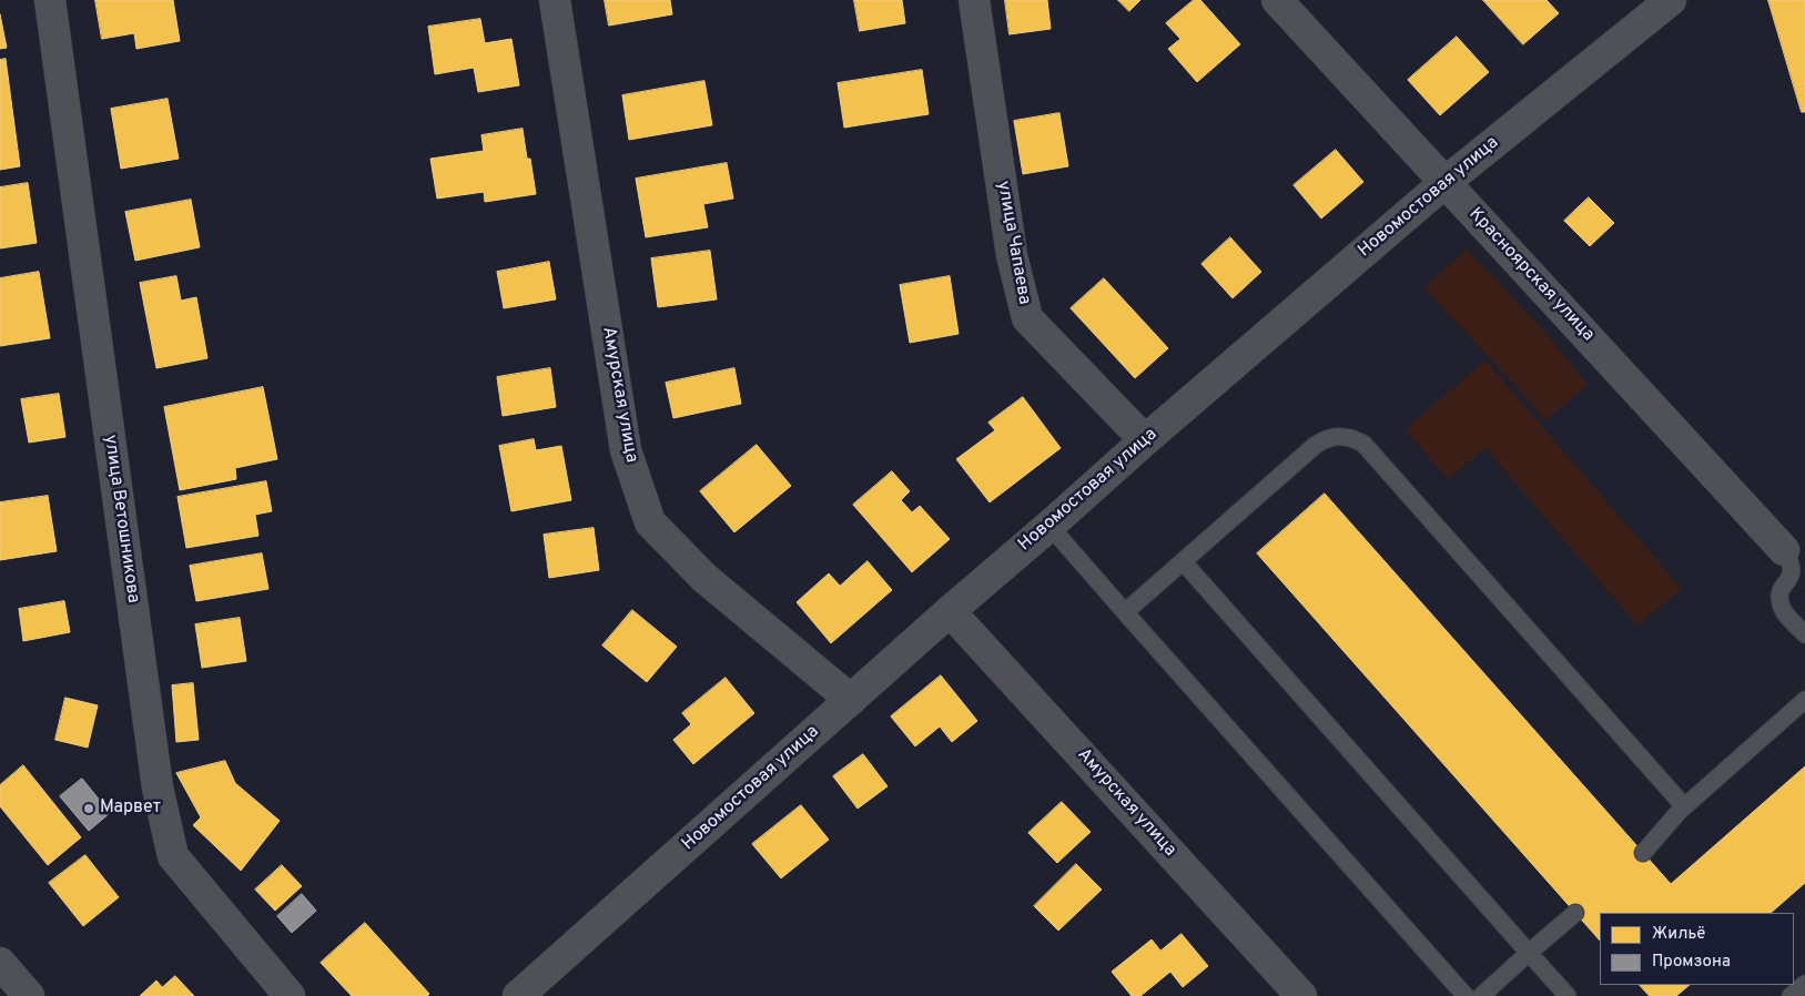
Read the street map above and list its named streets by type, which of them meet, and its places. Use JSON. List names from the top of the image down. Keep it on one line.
{"streets":{"street":["Новомостовая улица","улица Чапаева","Красноярская улица","Амурская улица","улица Ветошникова"]},"crossings":[["Новомостовая улица","улица Чапаева"],["Новомостовая улица","Красноярская улица"],["Новомостовая улица","Амурская улица"]],"places":["Марвет"],"legend":["Жильё","Промзона"]}
